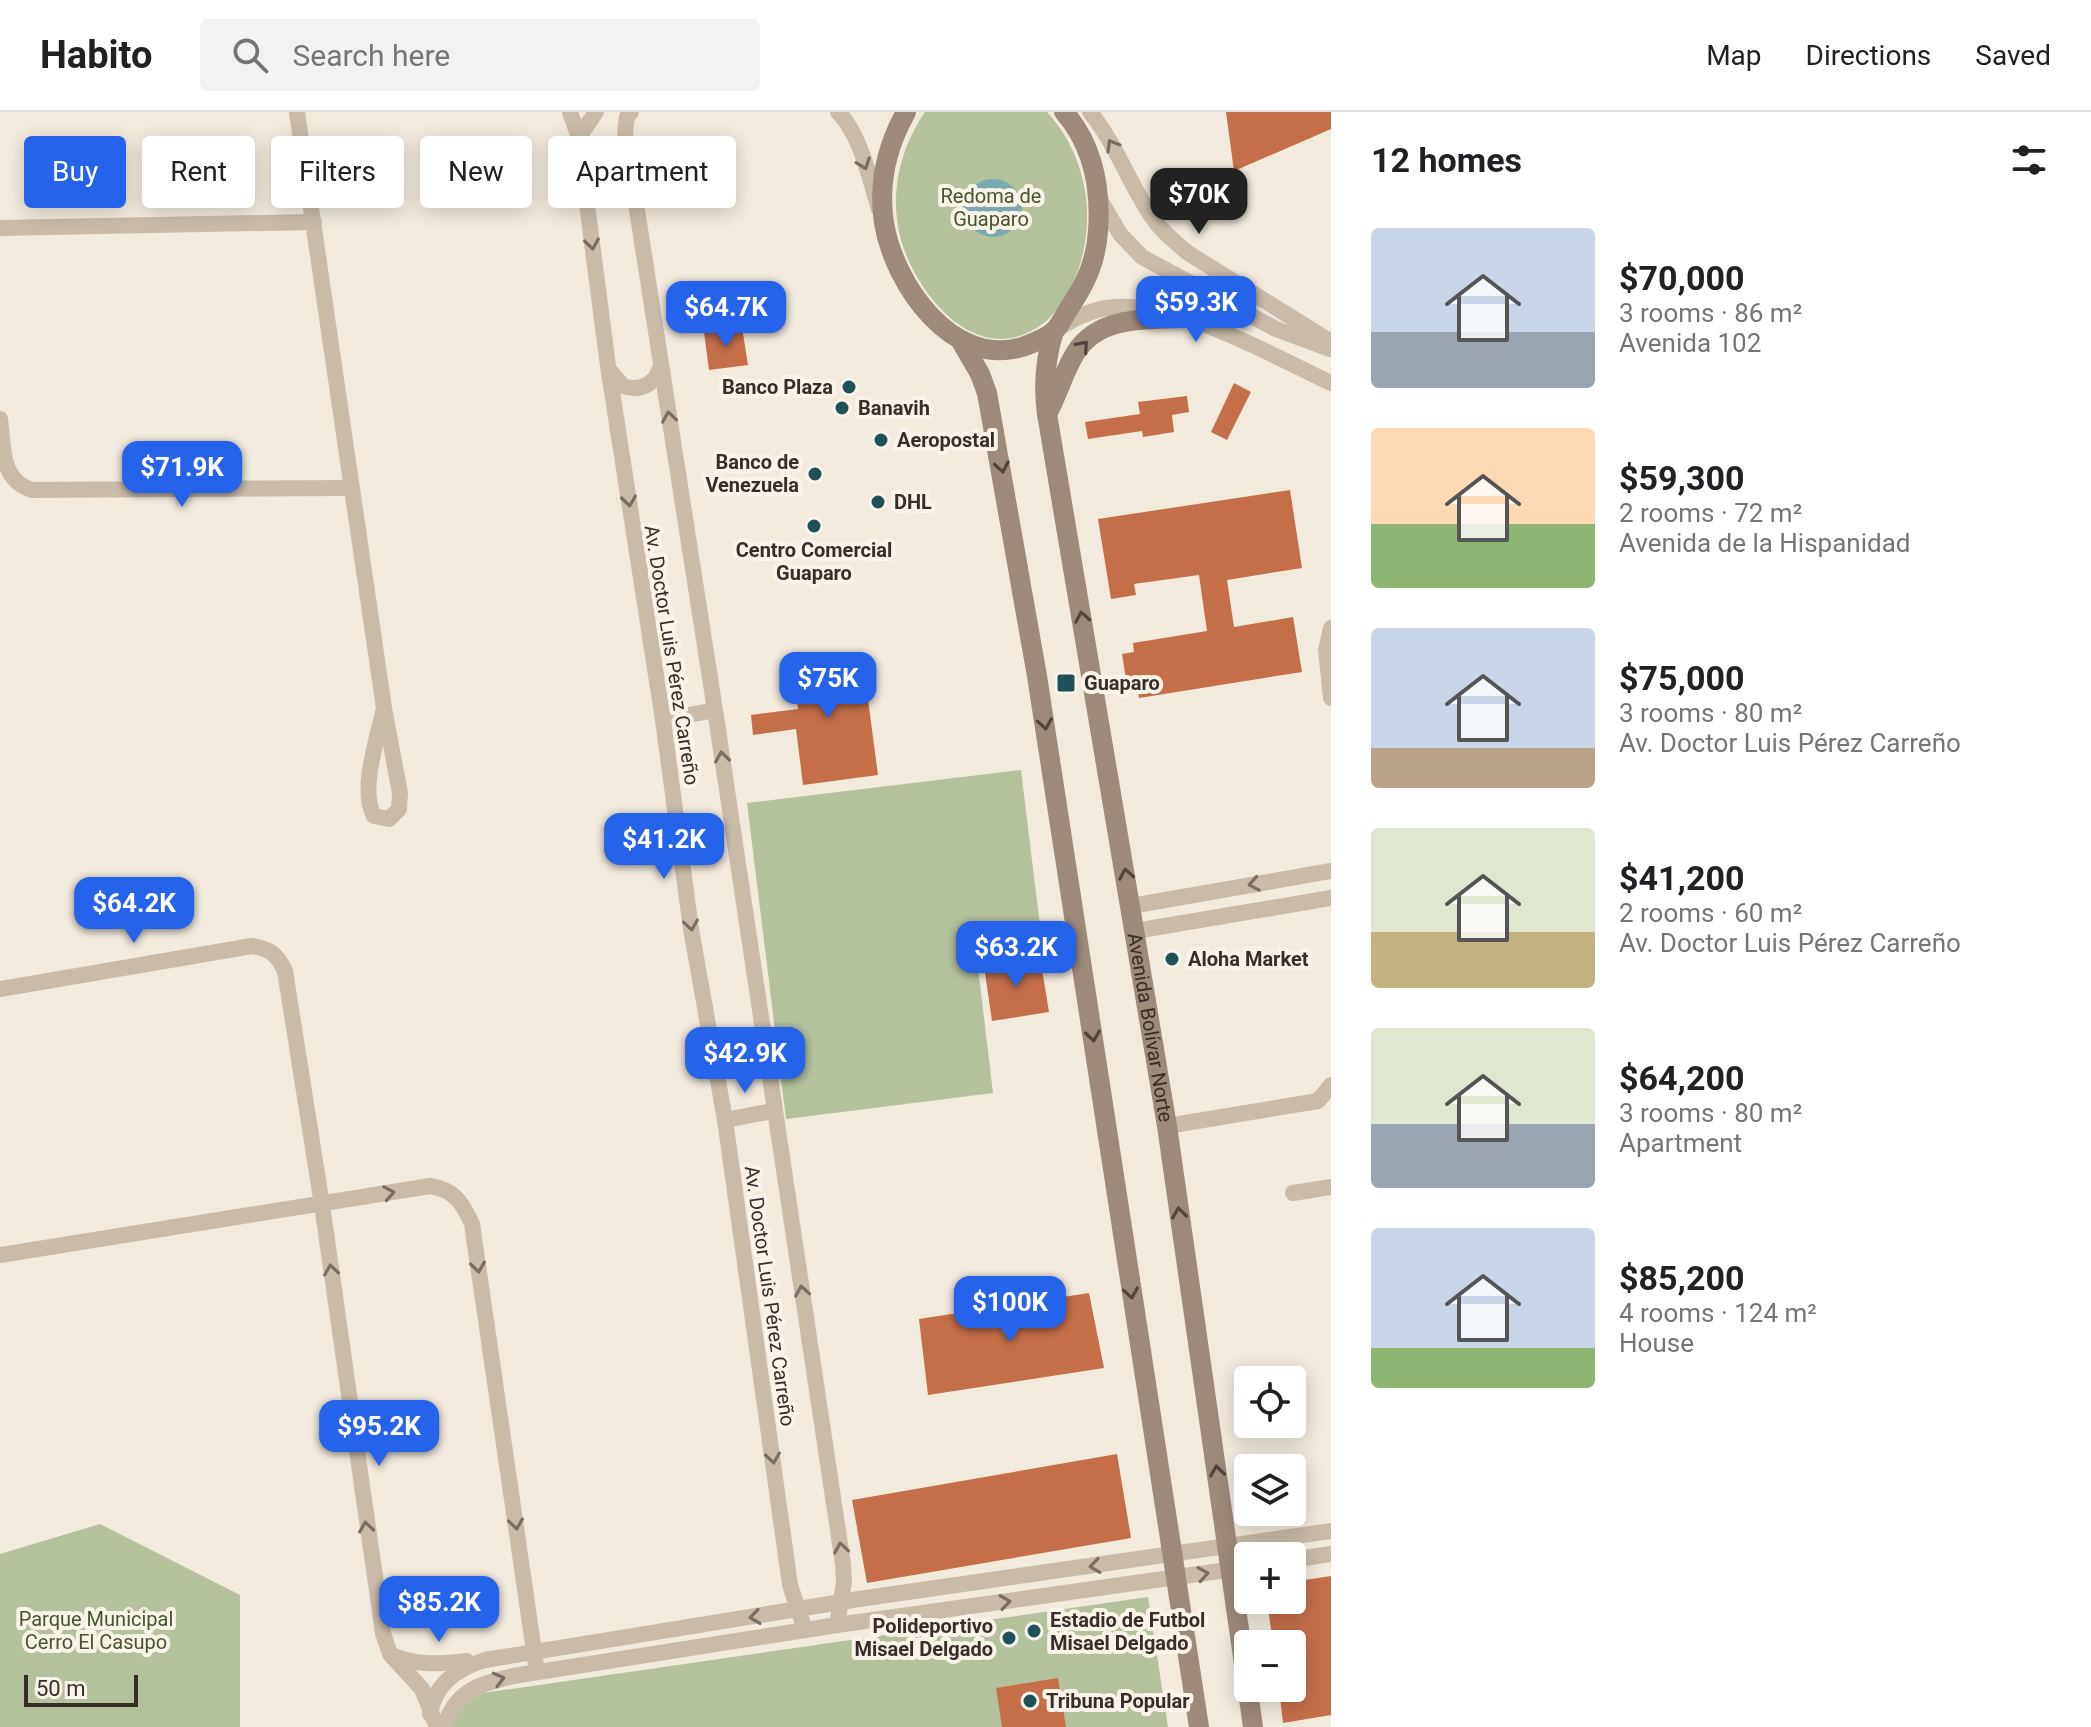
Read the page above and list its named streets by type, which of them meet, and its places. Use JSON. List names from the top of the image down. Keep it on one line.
{"streets":{"main road":["Avenida Bolívar Norte"],"street":["Av. Doctor Luis Pérez Carreño"]},"parks":["Redoma de Guaparo","Parque Municipal Cerro El Casupo"],"places":{"other":["Banco Plaza","Banavih","Aeropostal","Banco de Venezuela","DHL","Centro Comercial Guaparo","Aloha Market","Estadio de Futbol Misael Delgado","Polideportivo Misael Delgado","Tribuna Popular"],"transit":["Guaparo"]},"scale_bar":"50 m","page":{"header":"Habito","search":"Search here","nav":["Map","Directions","Saved"],"heading":"12 homes","chip":["Buy","Rent","Filters","New","Apartment"],"price":["$70K","$59.3K","$64.7K","$71.9K","$75K","$41.2K","$64.2K","$63.2K","$42.9K","$100K","$95.2K","$85.2K"],"list":[{"name":"$70,000","note":"3 rooms · 86 m² · Avenida 102"},{"name":"$59,300","note":"2 rooms · 72 m² · Avenida de la Hispanidad"},{"name":"$75,000","note":"3 rooms · 80 m² · Av. Doctor Luis Pérez Carreño"},{"name":"$41,200","note":"2 rooms · 60 m² · Av. Doctor Luis Pérez Carreño"},{"name":"$64,200","note":"3 rooms · 80 m² · Apartment"},{"name":"$85,200","note":"4 rooms · 124 m² · House"}],"map_buttons":["+","−"],"scale":"50 m"}}
